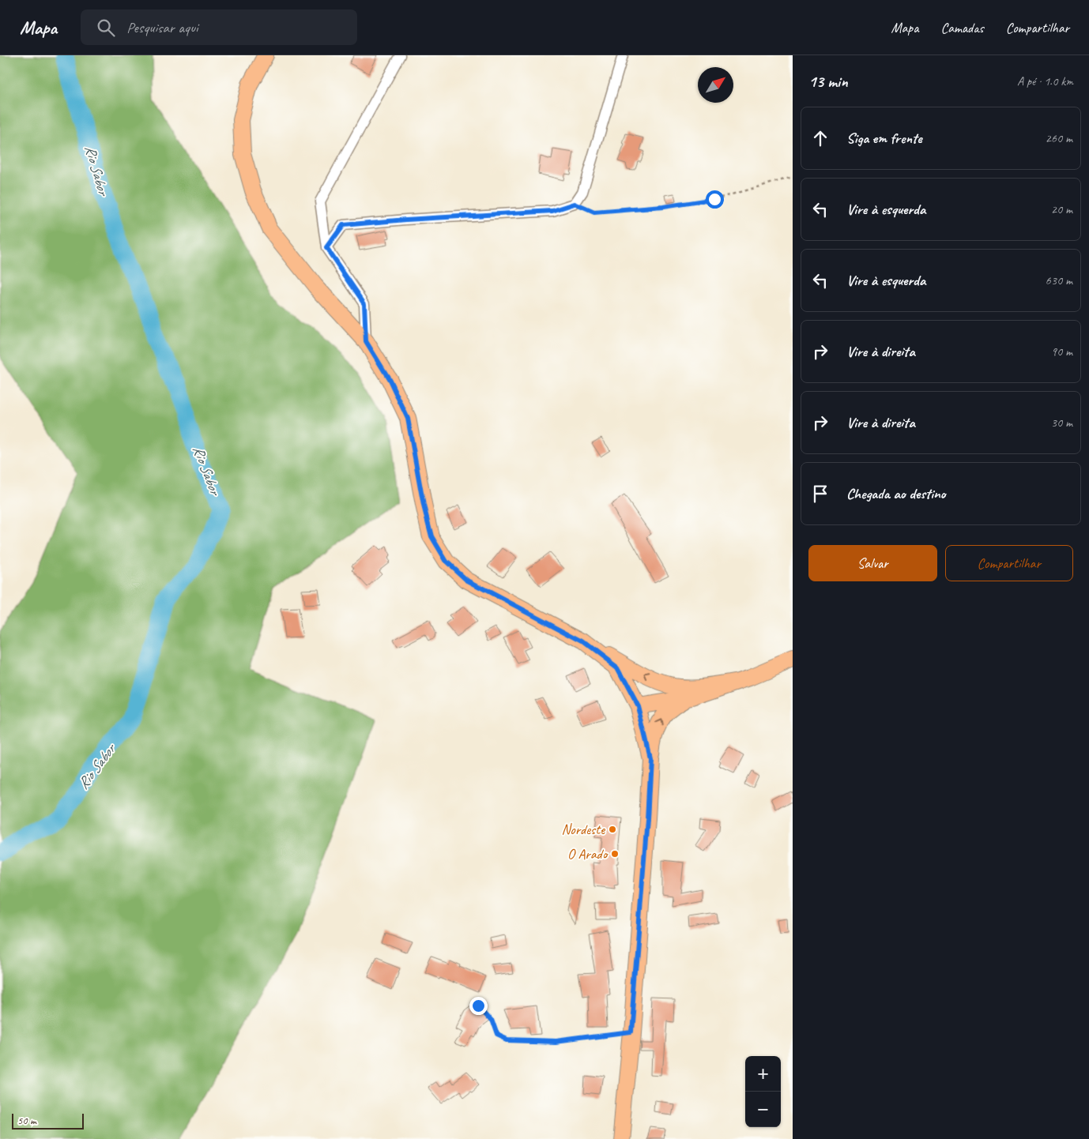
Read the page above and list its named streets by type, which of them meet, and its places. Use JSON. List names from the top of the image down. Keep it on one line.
{"water":["Rio Sabor"],"places":["Nordeste","O Arado"],"scale_bar":"50 m","north":"top right","page":{"header":"Mapa","search":"Pesquisar aqui","nav":["Mapa","Camadas","Compartilhar"],"heading":["13 min","A pé · 1.0 km"],"list":[["Siga em frente","260 m"],["Vire à esquerda","20 m"],["Vire à esquerda","630 m"],["Vire à direita","90 m"],["Vire à direita","30 m"],"Chegada ao destino"],"buttons":["Salvar","Compartilhar"],"map_buttons":["+","−"],"scale":"50 m"}}
